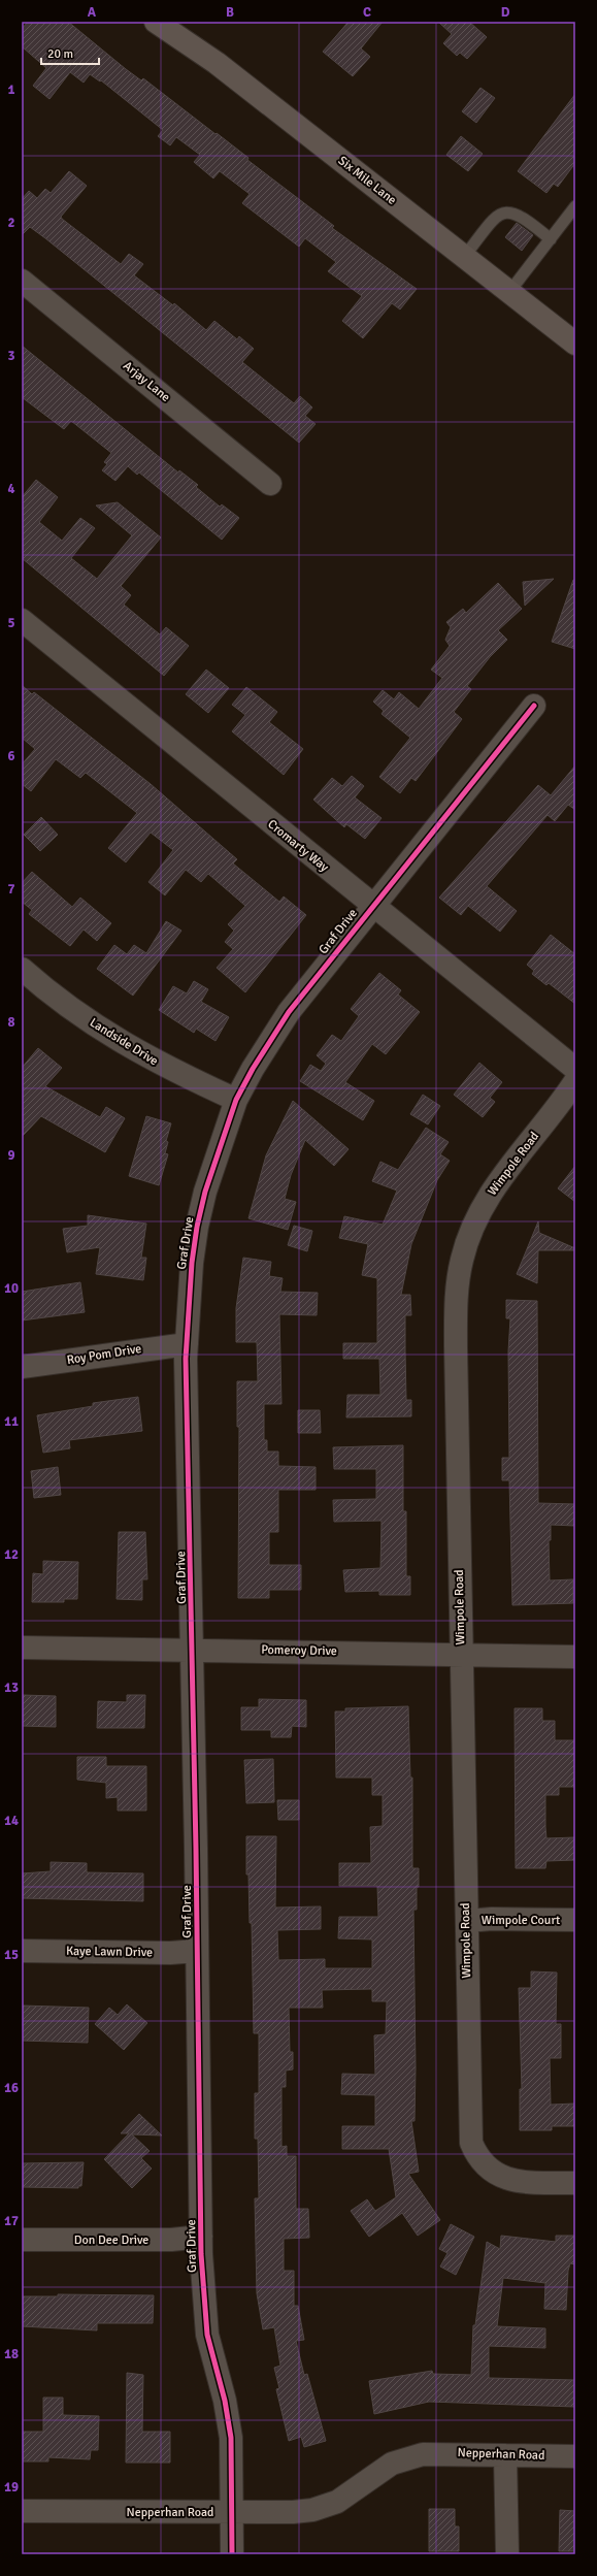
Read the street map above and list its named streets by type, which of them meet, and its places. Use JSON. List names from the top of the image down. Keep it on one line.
{"streets":{"street":["Six Mile Lane","Arjay Lane","Cromarty Way","Graf Drive","Landside Drive","Wimpole Road","Roy Pom Drive","Pomeroy Drive","Wimpole Court","Kaye Lawn Drive","Don Dee Drive","Nepperhan Road"]},"crossings":[["Cromarty Way","Graf Drive"],["Graf Drive","Landside Drive"],["Graf Drive","Roy Pom Drive"],["Graf Drive","Pomeroy Drive"],["Graf Drive","Kaye Lawn Drive"],["Graf Drive","Don Dee Drive"],["Graf Drive","Nepperhan Road"],["Wimpole Road","Pomeroy Drive"],["Wimpole Road","Wimpole Court"]],"scale_bar":"20 m","grid":{"columns":["A","B","C","D"],"rows":["1","2","3","4","5","6","7","8","9","10","11","12","13","14","15","16","17","18","19"]}}
